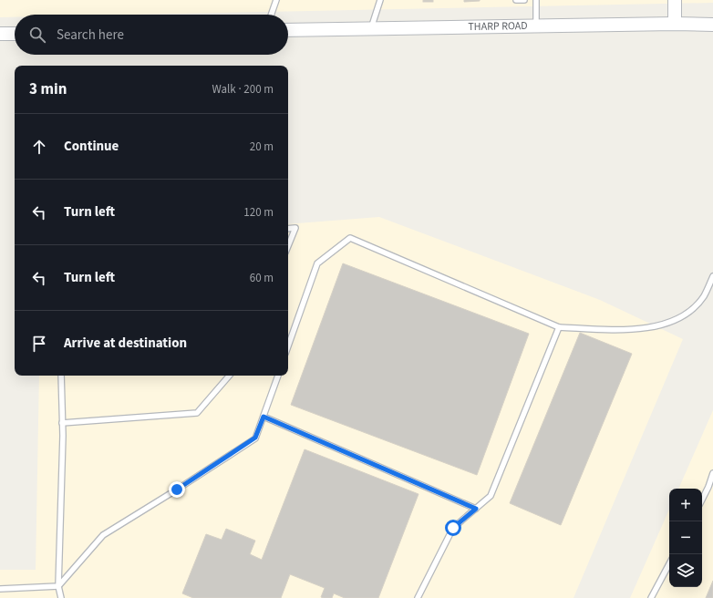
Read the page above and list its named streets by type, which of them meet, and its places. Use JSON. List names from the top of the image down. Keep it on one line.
{"streets":{"street":["THARP ROAD"]},"page":{"search":"Search here","heading":["3 min","Walk · 200 m"],"list":[["Continue","20 m"],["Turn left","120 m"],["Turn left","60 m"],"Arrive at destination"],"map_buttons":["+","−"]}}
